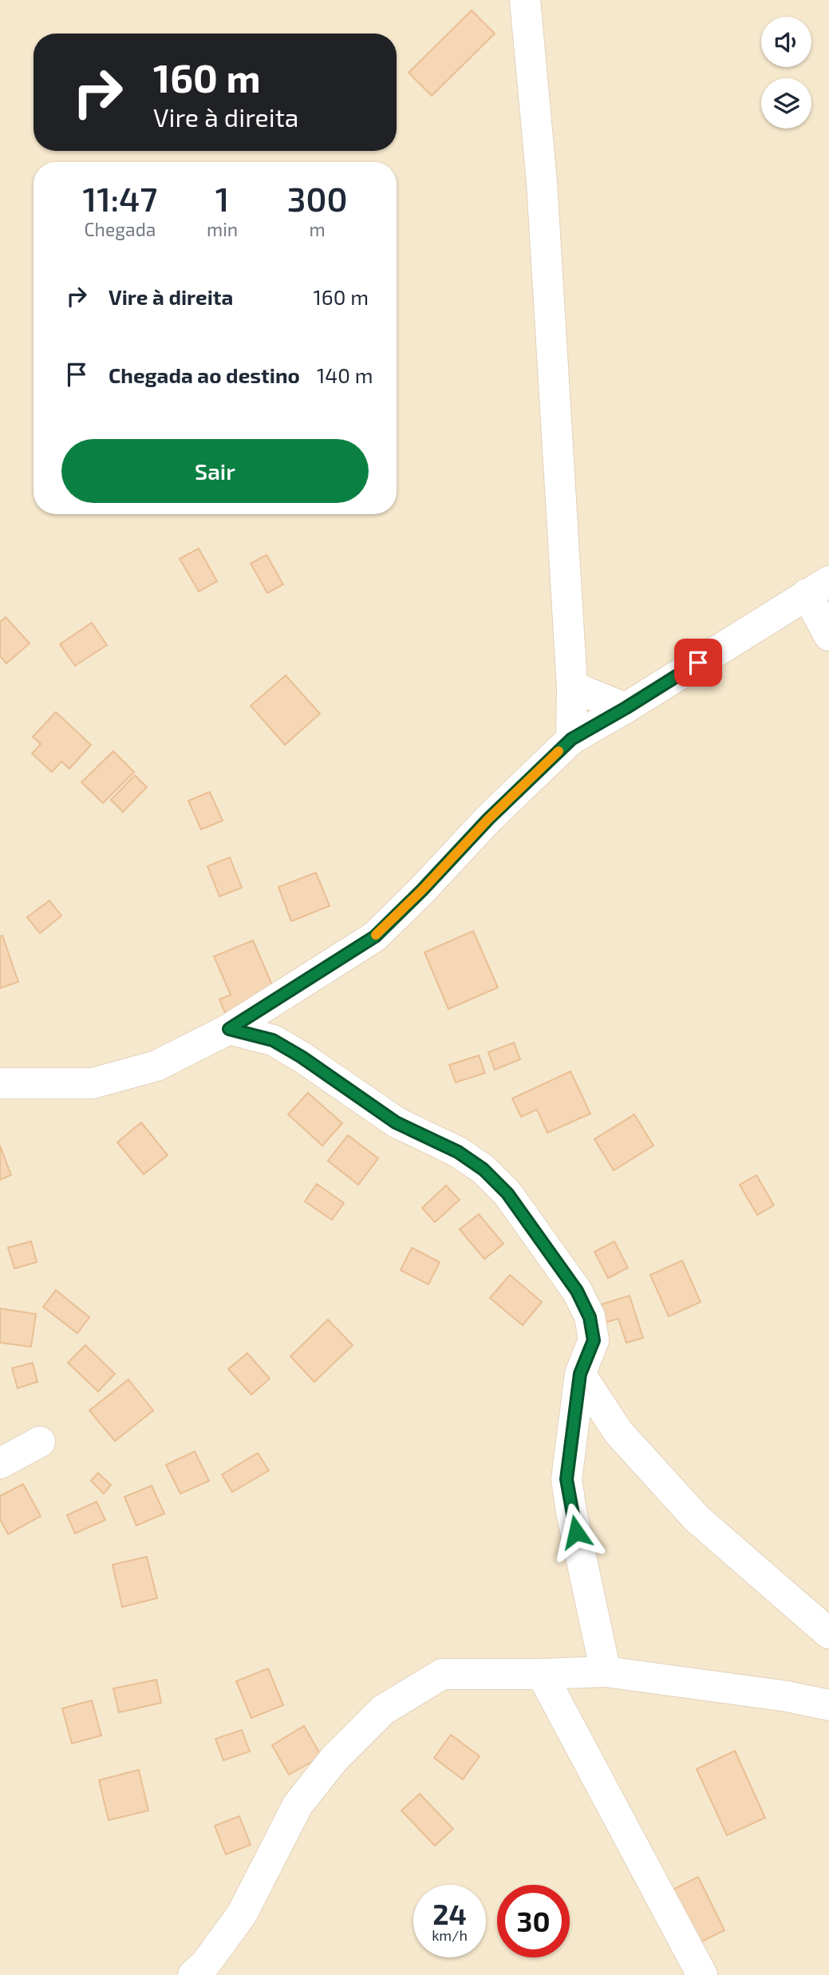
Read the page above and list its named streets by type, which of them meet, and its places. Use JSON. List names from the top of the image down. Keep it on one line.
{"page":{"turn":["160 m","Vire à direita"],"eta":["11:47","Chegada","1","min","300","m"],"list":[{"name":"Vire à direita","value":"160 m"},{"name":"Chegada ao destino","value":"140 m"}],"buttons":"Sair","speed":"24 km/h","limit":"30"}}
